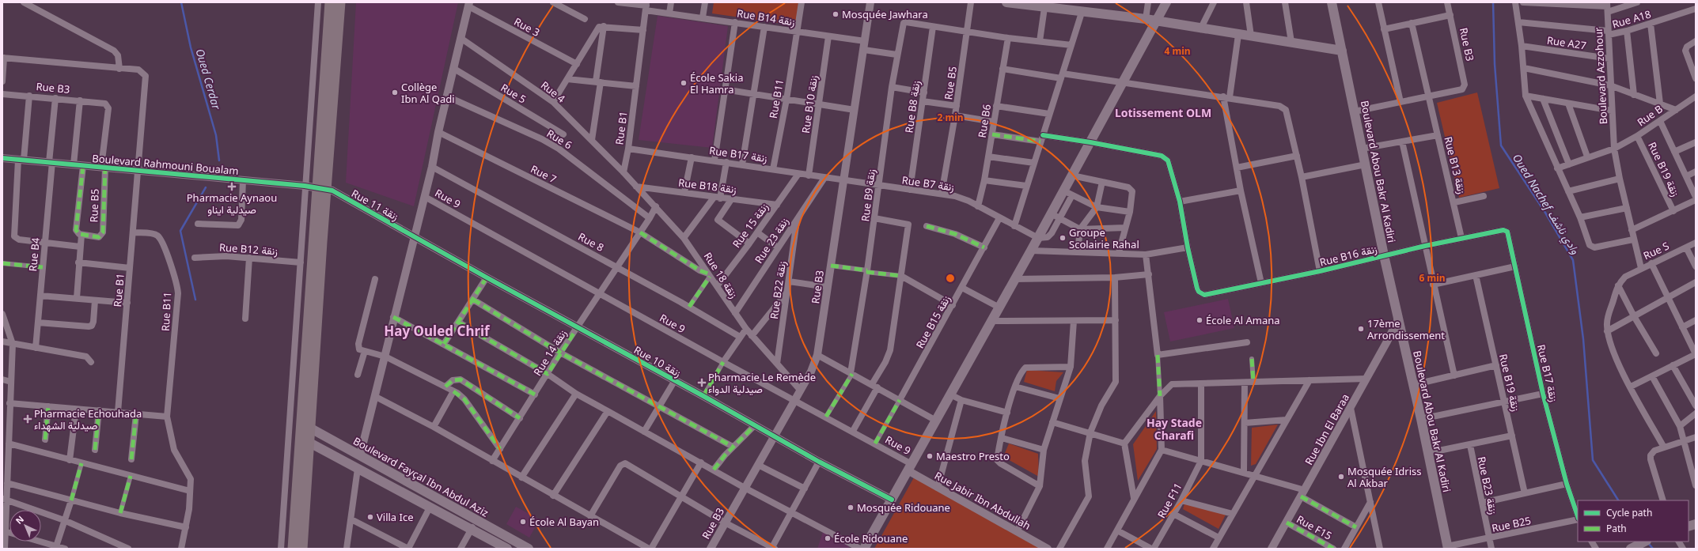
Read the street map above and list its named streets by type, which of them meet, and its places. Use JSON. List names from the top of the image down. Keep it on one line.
{"streets":{"main road":["Boulevard Abou Bakr Al Kadiri","Boulevard Fayçal Ibn Abdul Aziz"],"street":["Rue B14 زنقة","Rue A18","Rue 3","Rue A27","Rue B3","Boulevard Azzohour","Rue B5","Rue 4","Rue 5","Rue B11","Rue B10 زنقة","Rue B8 زنقة","Rue B","Rue B6","Rue B1","Rue 6","Rue B17 زنقة","Boulevard Rahmouni Boualam","Rue B13 زنقة","Rue B19 زنقة","Rue 7","Rue B7 زنقة","Rue B18 زنقة","Rue B9 زنقة","Rue 9","Rue 11 زنقة","Rue 15 زنقة","Rue 23 زنقة","Rue 8","Rue B12 زنقة","Rue S","Rue B4","Rue B16 زنقة","Rue 18 زنقة","Rue B22 زنقة","Rue B15 زنقة","Rue 14 زنقة","Rue 10 زنقة","Rue Ibn El Baraa","Rue B23 زنقة","Rue Jabir Ibn Abdullah","Rue F11","Rue B25","Rue F15"]},"crossings":[["Rue B14 زنقة","Rue B3"],["Rue B14 زنقة","Rue B11"],["Rue B14 زنقة","Rue B10 زنقة"],["Rue B14 زنقة","Rue B1"],["Rue B14 زنقة","Rue B9 زنقة"],["Rue A18","Boulevard Azzohour"],["Rue A27","Boulevard Azzohour"],["Rue B3","Rue B5"],["Rue B3","Rue B17 زنقة"],["Rue B3","Boulevard Rahmouni Boualam"],["Rue B3","Rue B13 زنقة"],["Rue B3","Rue B7 زنقة"],["Rue B3","Rue 9"],["Rue B3","Rue B4"],["Rue B3","Rue 18 زنقة"],["Rue B3","Rue 10 زنقة"],["Boulevard Azzohour","Rue B"],["Boulevard Azzohour","Rue S"],["Rue B5","Boulevard Rahmouni Boualam"],["Rue B5","Rue B7 زنقة"],["Rue 4","Rue B1"],["Rue 4","Rue 18 زنقة"],["Rue B11","Rue B1"],["Rue B11","Rue B17 زنقة"],["Rue B10 زنقة","Rue B17 زنقة"],["Rue B8 زنقة","Rue B7 زنقة"],["Rue B8 زنقة","Rue B9 زنقة"],["Rue B","Rue B19 زنقة"],["Rue B6","Rue B7 زنقة"],["Rue B1","Rue B17 زنقة"],["Rue B1","Boulevard Rahmouni Boualam"],["Rue B1","Rue 18 زنقة"],["Rue 6","Rue 14 زنقة"],["Rue B17 زنقة","Rue B7 زنقة"],["Rue B17 زنقة","Rue 15 زنقة"],["Rue B17 زنقة","Rue 23 زنقة"],["Rue B17 زنقة","Rue B16 زنقة"],["Boulevard Rahmouni Boualam","Rue 11 زنقة"],["Boulevard Rahmouni Boualam","Rue B4"],["Rue B13 زنقة","Rue B16 زنقة"],["Boulevard Abou Bakr Al Kadiri","Rue B16 زنقة"],["Boulevard Abou Bakr Al Kadiri","Rue Ibn El Baraa"],["Boulevard Abou Bakr Al Kadiri","Rue B25"],["Rue 7","Rue 18 زنقة"],["Rue 7","Rue 14 زنقة"],["Rue B7 زنقة","Rue B9 زنقة"],["Rue B7 زنقة","Rue B15 زنقة"],["Rue B18 زنقة","Rue 15 زنقة"],["Rue B18 زنقة","Rue 18 زنقة"],["Rue 9","Rue 14 زنقة"],["Rue 9","Rue Jabir Ibn Abdullah"],["Rue 11 زنقة","Rue 10 زنقة"],["Rue 15 زنقة","Rue 18 زنقة"],["Rue 23 زنقة","Rue 18 زنقة"],["Rue 23 زنقة","Rue B22 زنقة"],["Rue 8","Rue 14 زنقة"],["Rue 18 زنقة","Rue B22 زنقة"],["Rue 18 زنقة","Rue 14 زنقة"],["Rue 14 زنقة","Rue 10 زنقة"],["Rue Ibn El Baraa","Rue F15"],["Rue B23 زنقة","Rue B25"]],"districts":["Lotissement OLM","Hay Ouled Chrif","Hay Stade Charafi"],"water":["Oued Cerdar","Oued Nachef وادي ناشف"],"places":{"other":["Mosquée Jawhara","École Sakia El Hamra","Collège Ibn Al Qadi","Groupe Scolairie Rahal","École Al Amana","17ème Arrondissement","Maestro Presto","Mosquée Idriss Al Akbar","Mosquée Ridouane","Villa Ice","École Al Bayan","École Ridouane"],"health":["Pharmacie Aynaou صيدلية ايناو","Pharmacie Le Remède صيدلية الدواء","Pharmacie Echouhada صيدلية الشهداء"]},"legend":["Cycle path","Path"],"north":"top left","rings":["4 min","2 min","6 min"]}
